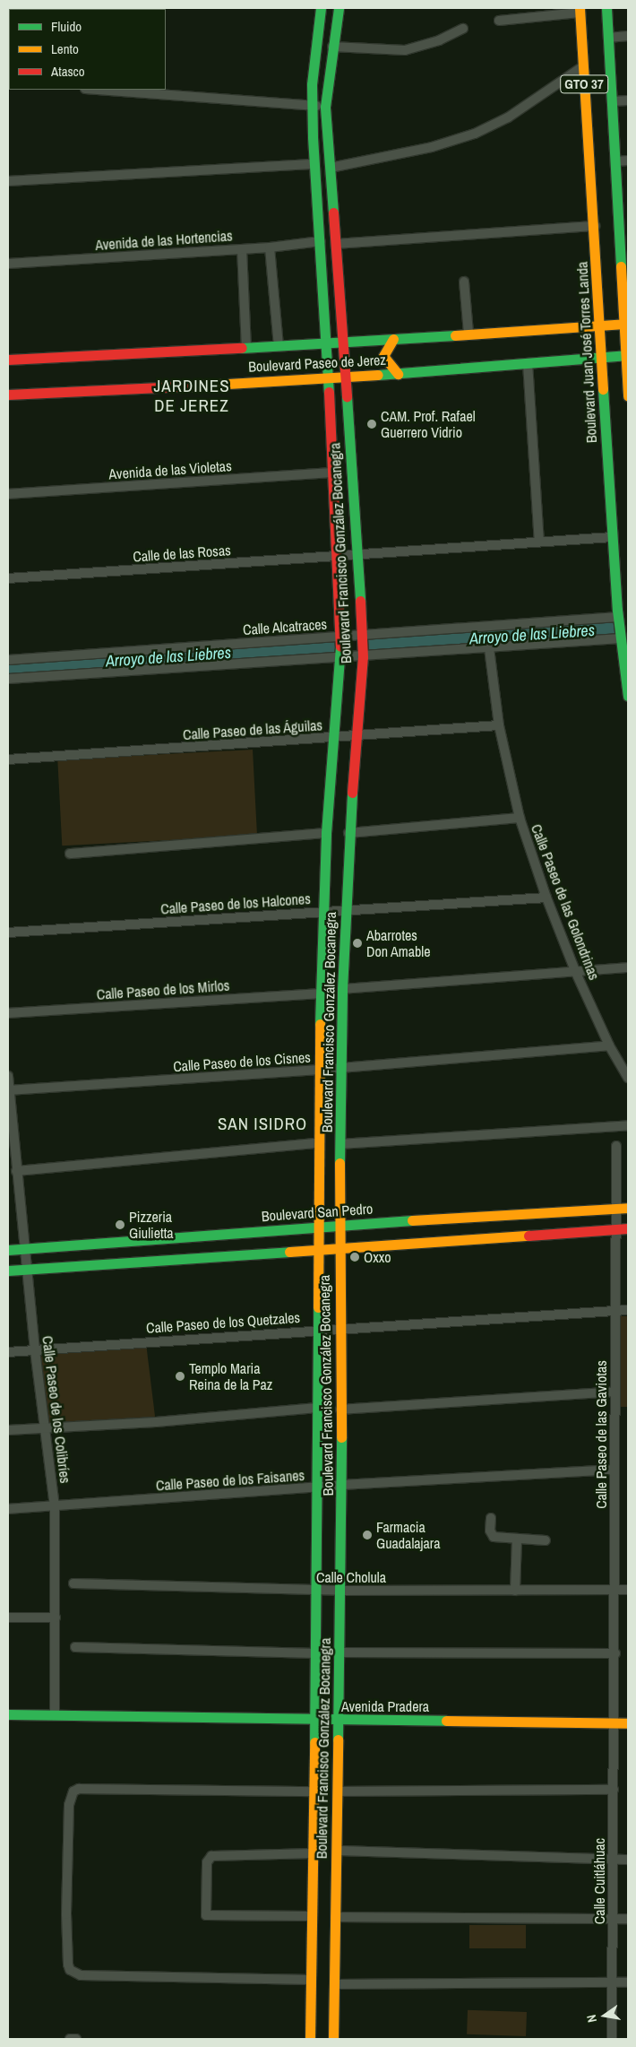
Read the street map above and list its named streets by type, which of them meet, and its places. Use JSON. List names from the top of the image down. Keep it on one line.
{"streets":{"main road":["GTO 37","Boulevard Juan José Torres Landa","Boulevard Paseo de Jerez","Boulevard Francisco González Bocanegra","Boulevard San Pedro","Avenida Pradera"],"street":["Avenida de las Hortencias","Avenida de las Violetas","Calle de las Rosas","Calle Alcatraces","Calle Paseo de las Águilas","Calle Paseo de las Golondrinas","Calle Paseo de los Halcones","Calle Paseo de los Mirlos","Calle Paseo de los Cisnes","Calle Paseo de los Quetzales","Calle Paseo de los Colibríes","Calle Paseo de las Gaviotas","Calle Paseo de los Faisanes","Calle Cholula","Calle Cuitláhuac"]},"crossings":[["GTO 37","Boulevard Paseo de Jerez"],["Avenida de las Hortencias","Boulevard Francisco González Bocanegra"],["Boulevard Juan José Torres Landa","Boulevard Paseo de Jerez"],["Boulevard Juan José Torres Landa","Calle de las Rosas"],["Boulevard Juan José Torres Landa","Calle Alcatraces"],["Boulevard Paseo de Jerez","Boulevard Francisco González Bocanegra"],["Avenida de las Violetas","Boulevard Francisco González Bocanegra"],["Calle de las Rosas","Boulevard Francisco González Bocanegra"],["Boulevard Francisco González Bocanegra","Calle Alcatraces"],["Boulevard Francisco González Bocanegra","Calle Paseo de las Águilas"],["Boulevard Francisco González Bocanegra","Calle Paseo de los Halcones"],["Boulevard Francisco González Bocanegra","Calle Paseo de los Mirlos"],["Boulevard Francisco González Bocanegra","Calle Paseo de los Cisnes"],["Boulevard Francisco González Bocanegra","Boulevard San Pedro"],["Boulevard Francisco González Bocanegra","Calle Paseo de los Quetzales"],["Boulevard Francisco González Bocanegra","Calle Paseo de los Faisanes"],["Boulevard Francisco González Bocanegra","Calle Cholula"],["Boulevard Francisco González Bocanegra","Avenida Pradera"],["Calle Paseo de las Águilas","Calle Paseo de las Golondrinas"],["Calle Paseo de las Golondrinas","Calle Paseo de los Halcones"],["Calle Paseo de las Golondrinas","Calle Paseo de los Cisnes"],["Calle Paseo de los Cisnes","Calle Paseo de los Colibríes"],["Boulevard San Pedro","Calle Paseo de los Colibríes"],["Boulevard San Pedro","Calle Paseo de las Gaviotas"],["Calle Paseo de los Quetzales","Calle Paseo de los Colibríes"],["Calle Paseo de los Quetzales","Calle Paseo de las Gaviotas"],["Calle Paseo de los Colibríes","Calle Paseo de los Faisanes"],["Calle Paseo de los Colibríes","Avenida Pradera"],["Calle Paseo de las Gaviotas","Calle Paseo de los Faisanes"],["Calle Paseo de las Gaviotas","Calle Cholula"],["Calle Paseo de las Gaviotas","Avenida Pradera"],["Calle Paseo de las Gaviotas","Calle Cuitláhuac"],["Avenida Pradera","Calle Cuitláhuac"]],"districts":["JARDINES DE JEREZ","SAN ISIDRO"],"water":["Arroyo de las Liebres"],"places":["CAM. Prof. Rafael Guerrero Vidrio","Abarrotes Don Amable","Pizzeria Giulietta","Oxxo","Templo Maria Reina de la Paz","Farmacia Guadalajara"],"legend":["Fluido","Lento","Atasco"],"north":"left"}
